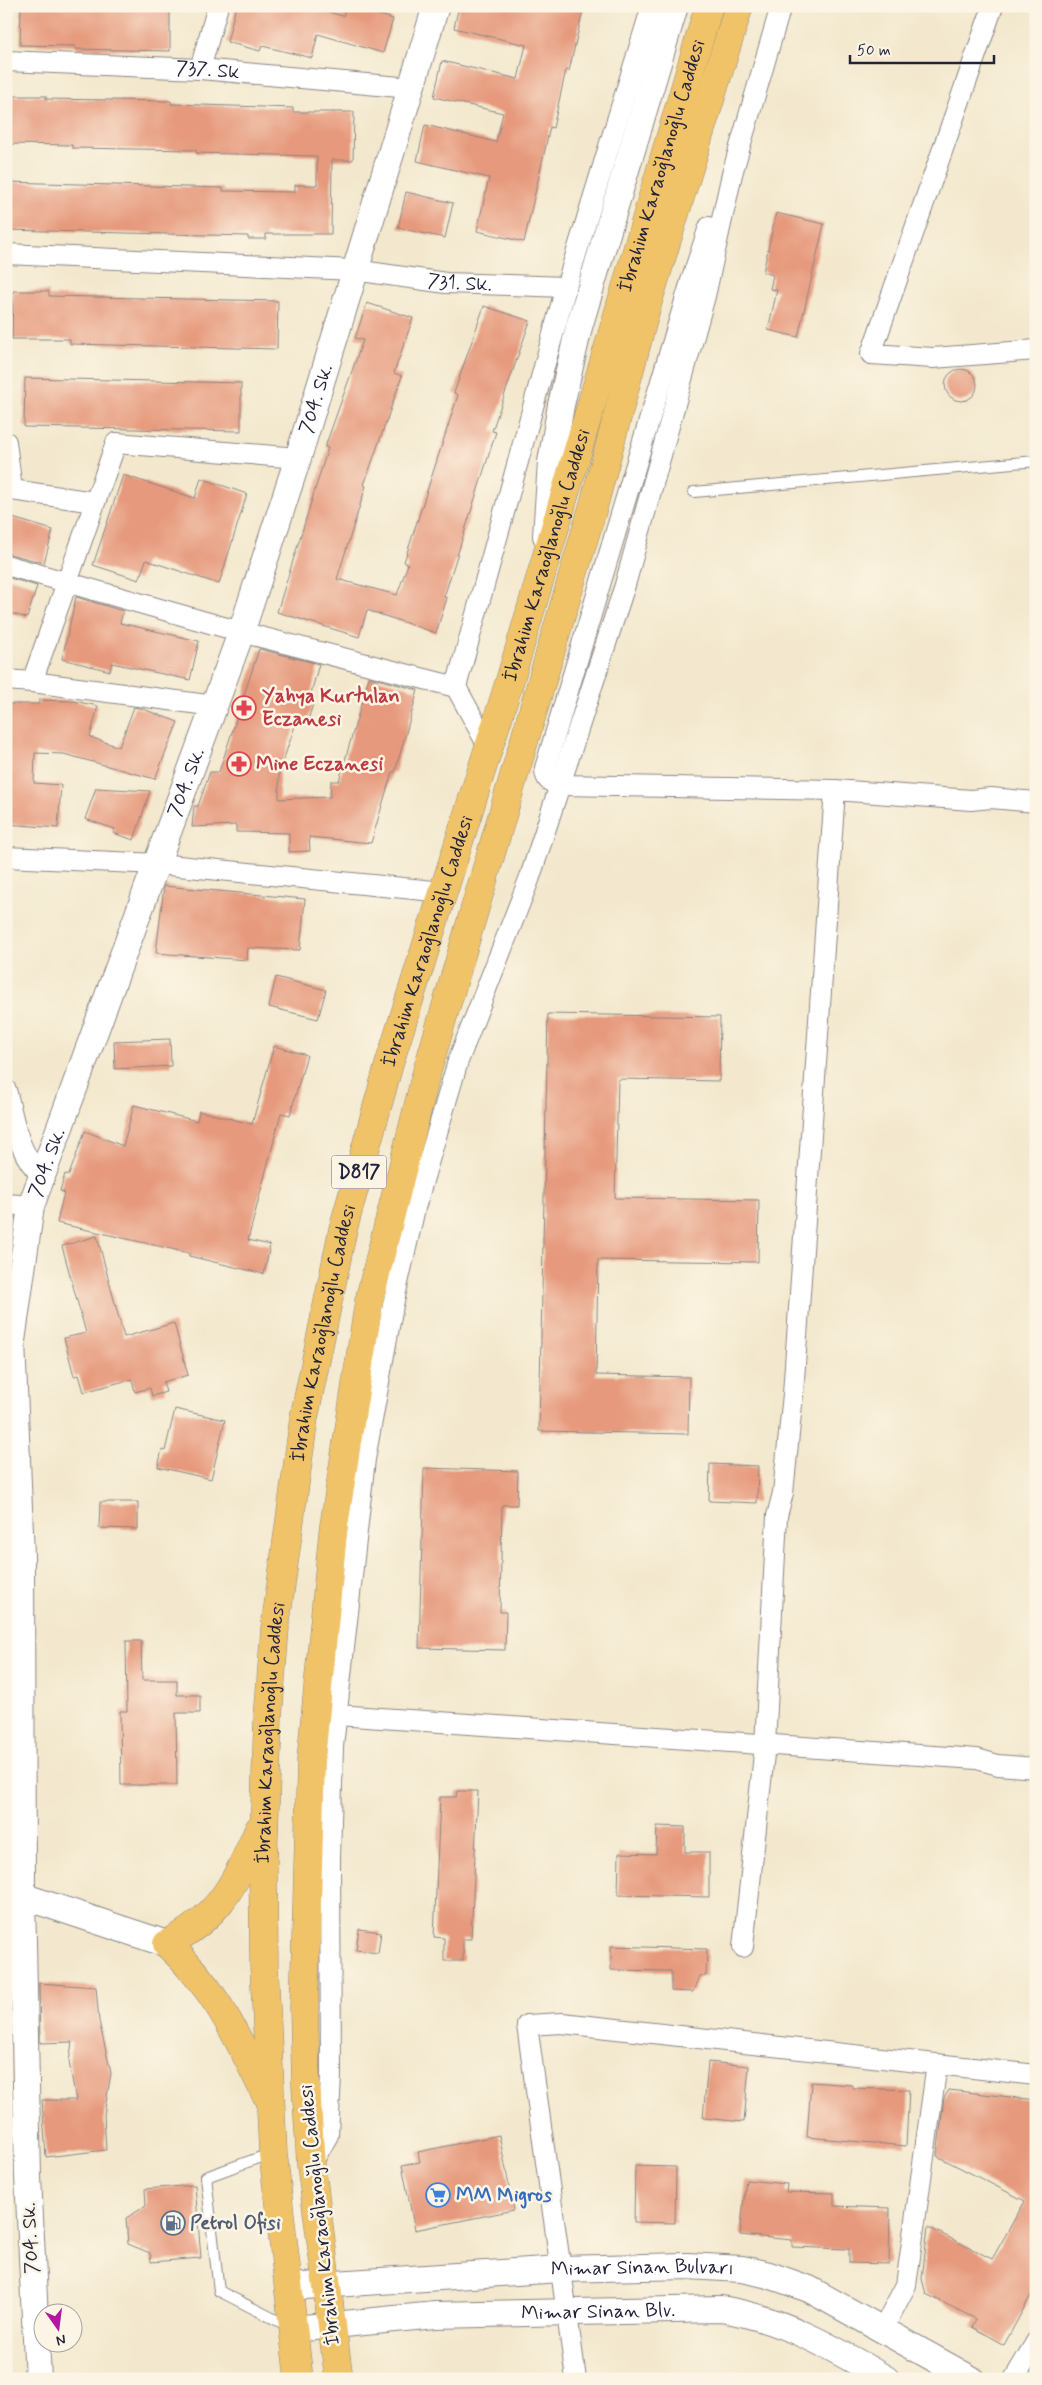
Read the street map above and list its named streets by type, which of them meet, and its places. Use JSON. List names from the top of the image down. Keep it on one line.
{"streets":{"highway":["İbrahim Karaoğlanoğlu Caddesi","D817"],"street":["737. Sk","731. Sk.","704. Sk.","Mimar Sinan Bulvarı","Mimar Sinan Blv."]},"crossings":[["737. Sk","704. Sk."],["İbrahim Karaoğlanoğlu Caddesi","Mimar Sinan Bulvarı"],["İbrahim Karaoğlanoğlu Caddesi","Mimar Sinan Blv."],["731. Sk.","704. Sk."]],"places":{"pharmacy":["Yahya Kurtulan Eczanesi","Mine Eczanesi"],"supermarket":["MM Migros"],"fuel station":["Petrol Ofisi"]},"scale_bar":"50 m","north":"bottom"}
